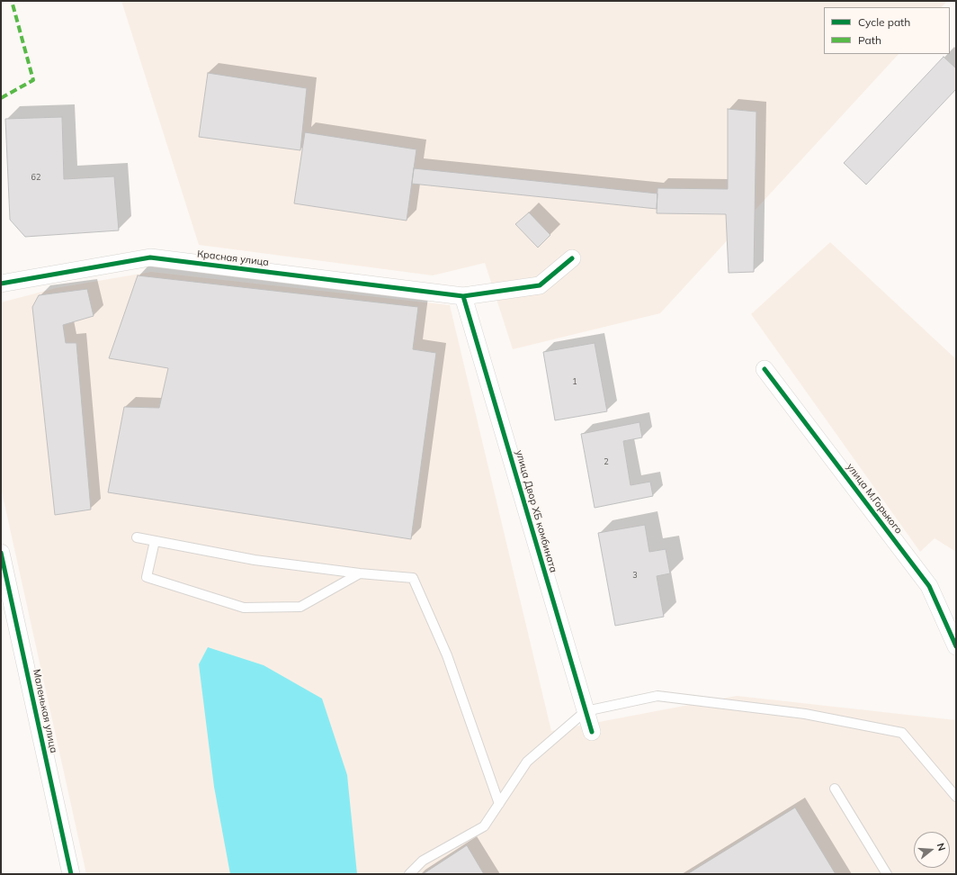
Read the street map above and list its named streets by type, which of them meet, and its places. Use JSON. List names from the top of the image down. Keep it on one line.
{"streets":{"street":["Красная улица","улица М.Горького","улица Двор ХБ комбината","Маленькая улица"]},"crossings":[["Красная улица","улица Двор ХБ комбината"]],"house_numbers":["62","1","2","3"],"legend":["Cycle path","Path"],"north":"right"}
